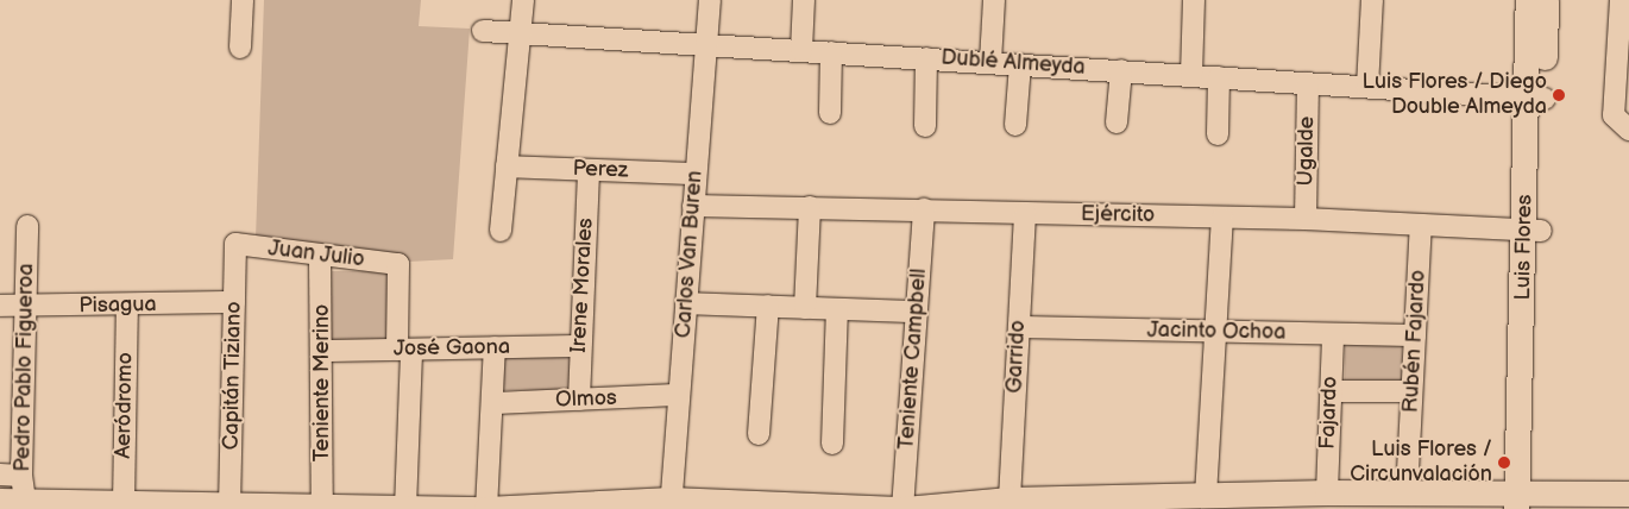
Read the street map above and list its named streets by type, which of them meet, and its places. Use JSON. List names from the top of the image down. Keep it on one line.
{"streets":{"main road":["Luis Flores"],"street":["Dublé Almeyda","Ugalde","Perez","Ejército","Juan Julio","Carlos Van Buren","Irene Morales","Pisagua","Jacinto Ochoa","Rubén Fajardo","José Gaona","Garrido","Teniente Campbell","Pedro Pablo Figueroa","Capitán Tiziano","Teniente Merino","Olmos","Aeródromo","Fajardo"]},"crossings":[["Dublé Almeyda","Ugalde"],["Dublé Almeyda","Luis Flores"],["Dublé Almeyda","Carlos Van Buren"],["Ugalde","Ejército"],["Perez","Carlos Van Buren"],["Perez","Irene Morales"],["Ejército","Luis Flores"],["Ejército","Carlos Van Buren"],["Ejército","Rubén Fajardo"],["Ejército","Garrido"],["Ejército","Teniente Campbell"],["Juan Julio","José Gaona"],["Juan Julio","Capitán Tiziano"],["Juan Julio","Teniente Merino"],["Carlos Van Buren","Olmos"],["Irene Morales","José Gaona"],["Irene Morales","Olmos"],["Pisagua","Pedro Pablo Figueroa"],["Pisagua","Capitán Tiziano"],["Pisagua","Aeródromo"],["Jacinto Ochoa","Rubén Fajardo"],["Jacinto Ochoa","Garrido"],["Jacinto Ochoa","Fajardo"],["José Gaona","Teniente Merino"]],"places":["Luis Flores / Diego Double Almeyda","Luis Flores / Circunvalación"]}
